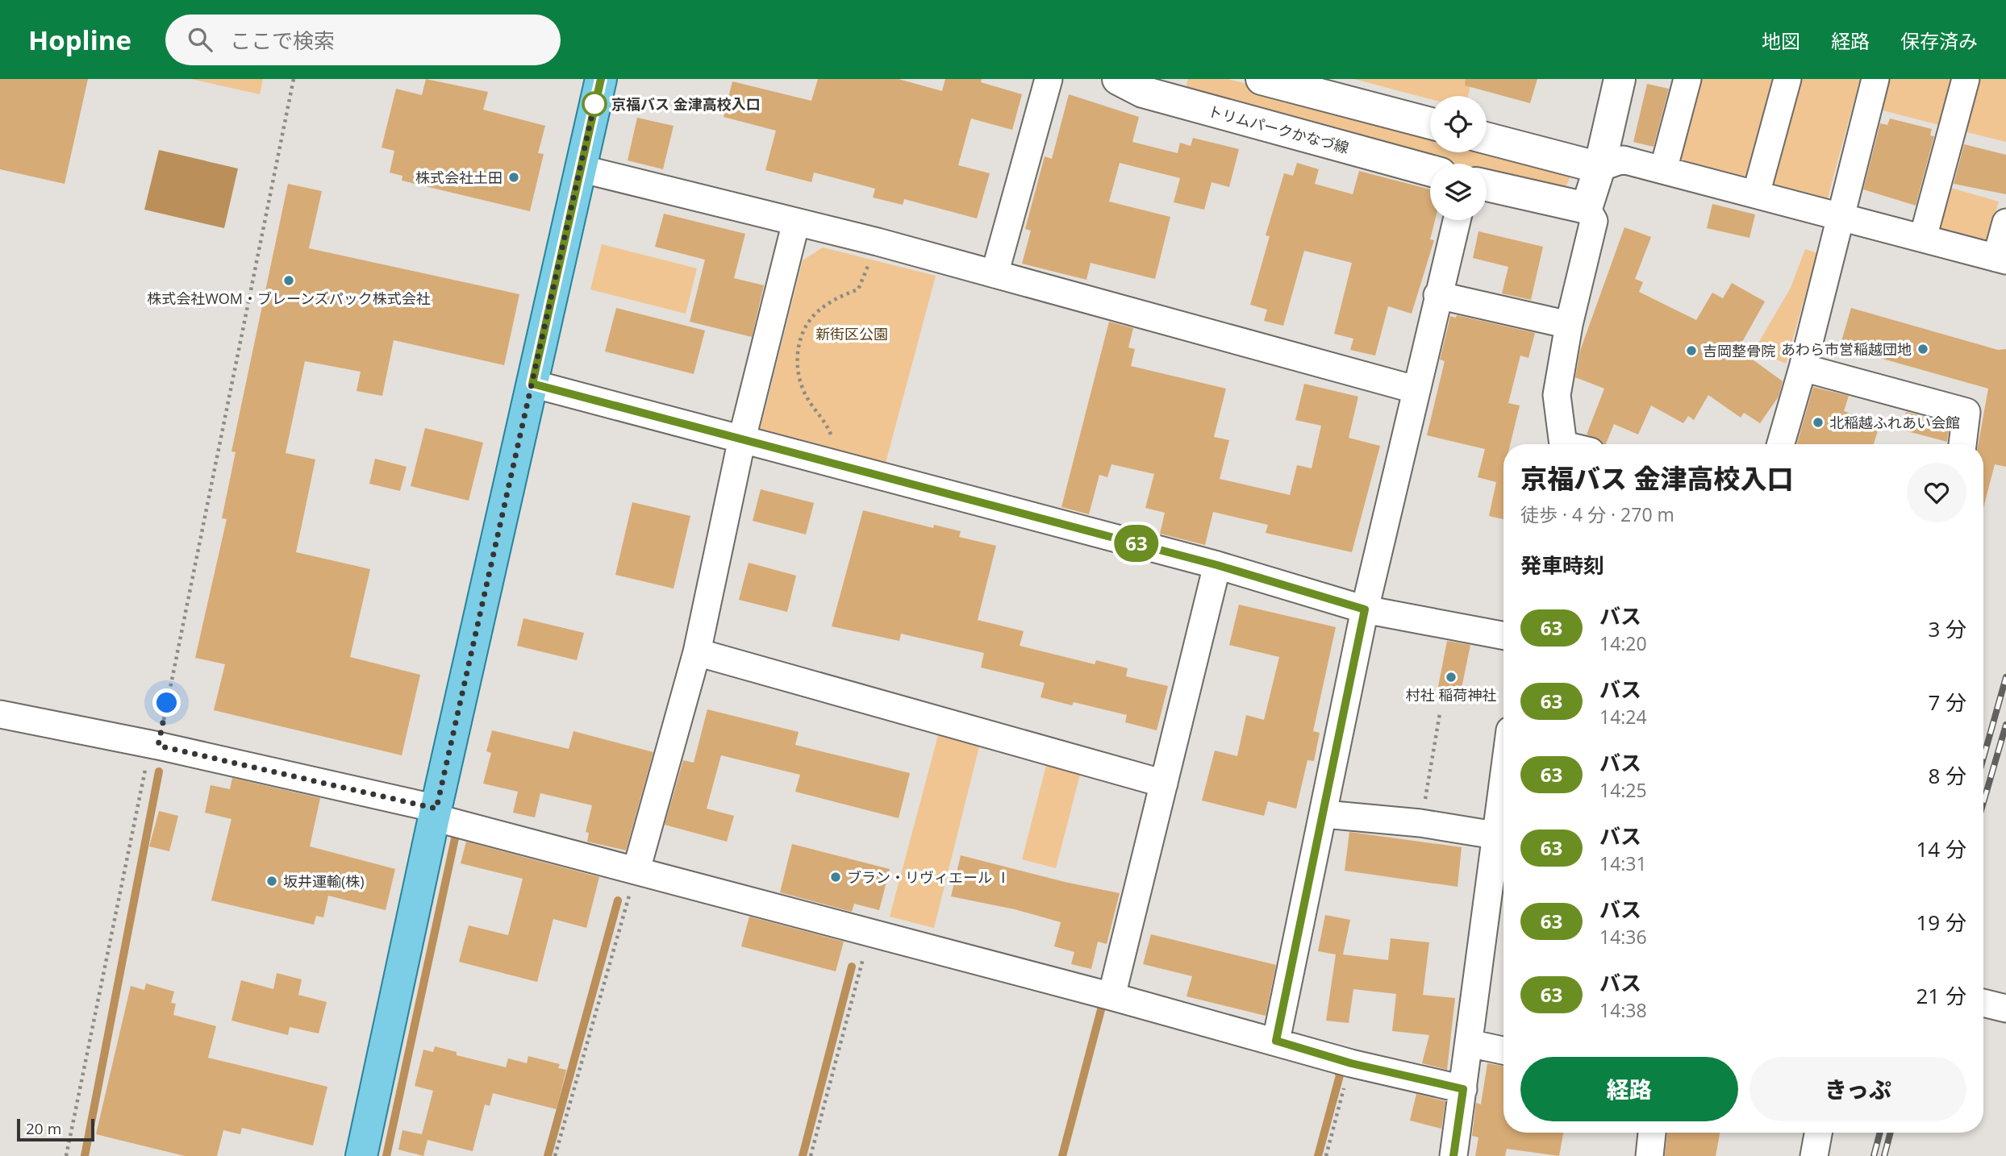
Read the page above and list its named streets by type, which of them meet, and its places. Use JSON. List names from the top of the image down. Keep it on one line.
{"streets":{"main road":["トリムパークかなづ線"]},"parks":["新街区公園"],"places":["京福バス 金津高校入口","株式会社土田","株式会社WOM・ブレーンズパック株式会社","あわら市営稲越団地","吉岡整骨院","北稲越ふれあい会館","村社 稲荷神社","ブラン・リヴィエール Ⅰ","坂井運輸(株)"],"lines":["bus line 63"],"scale_bar":"20 m","page":{"header":"Hopline","search":"ここで検索","nav":["地図","経路","保存済み"],"on_map":"63","heading":[["京福バス 金津高校入口","徒歩 · 4 分 · 270 m"],"発車時刻"],"list":[{"mark":"63","name":"バス","note":"14:20","value":"3 分"},{"mark":"63","name":"バス","note":"14:24","value":"7 分"},{"mark":"63","name":"バス","note":"14:25","value":"8 分"},{"mark":"63","name":"バス","note":"14:31","value":"14 分"},{"mark":"63","name":"バス","note":"14:36","value":"19 分"},{"mark":"63","name":"バス","note":"14:38","value":"21 分"}],"buttons":["経路","きっぷ"],"scale":"20 m"}}
